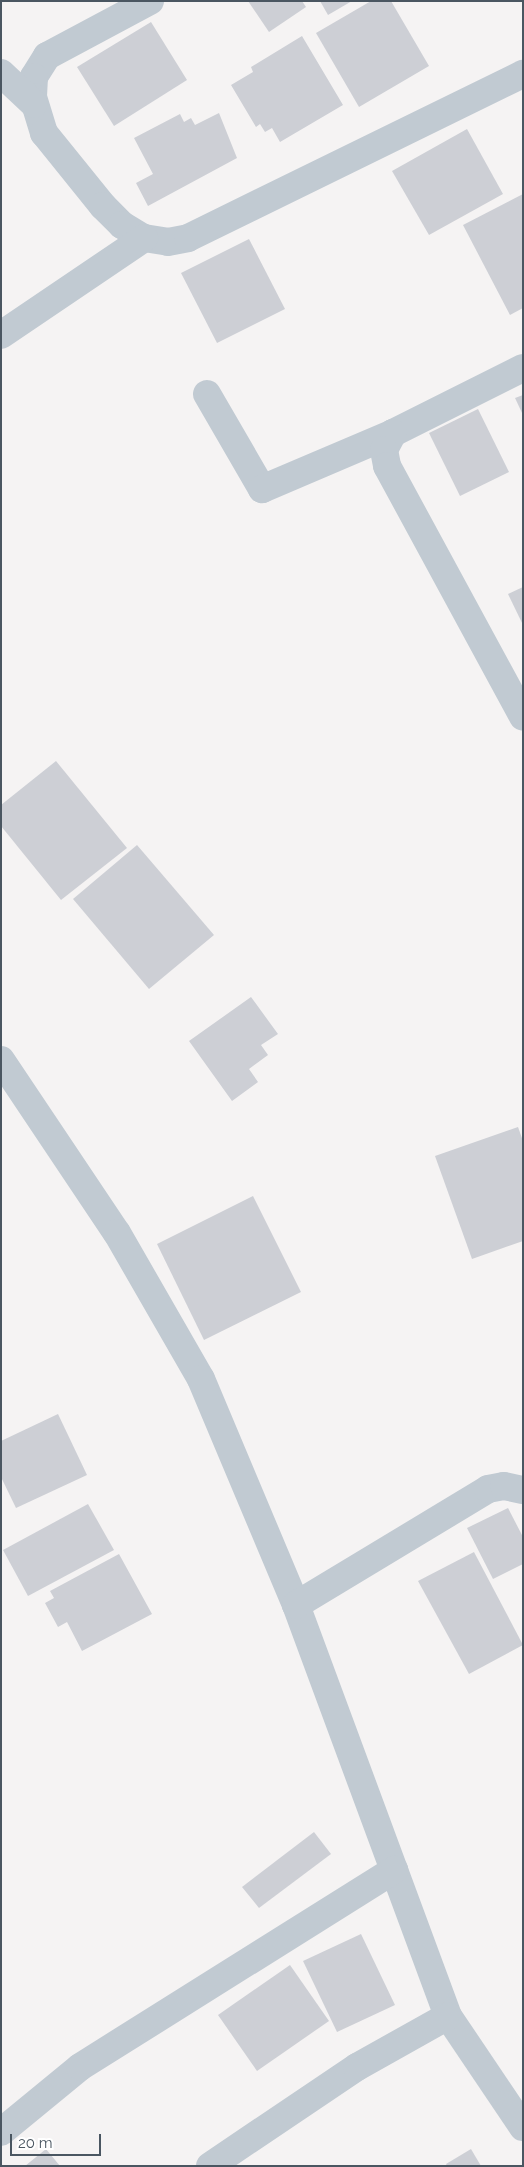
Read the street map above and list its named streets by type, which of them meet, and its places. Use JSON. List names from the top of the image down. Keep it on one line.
{"scale_bar":"20 m"}
